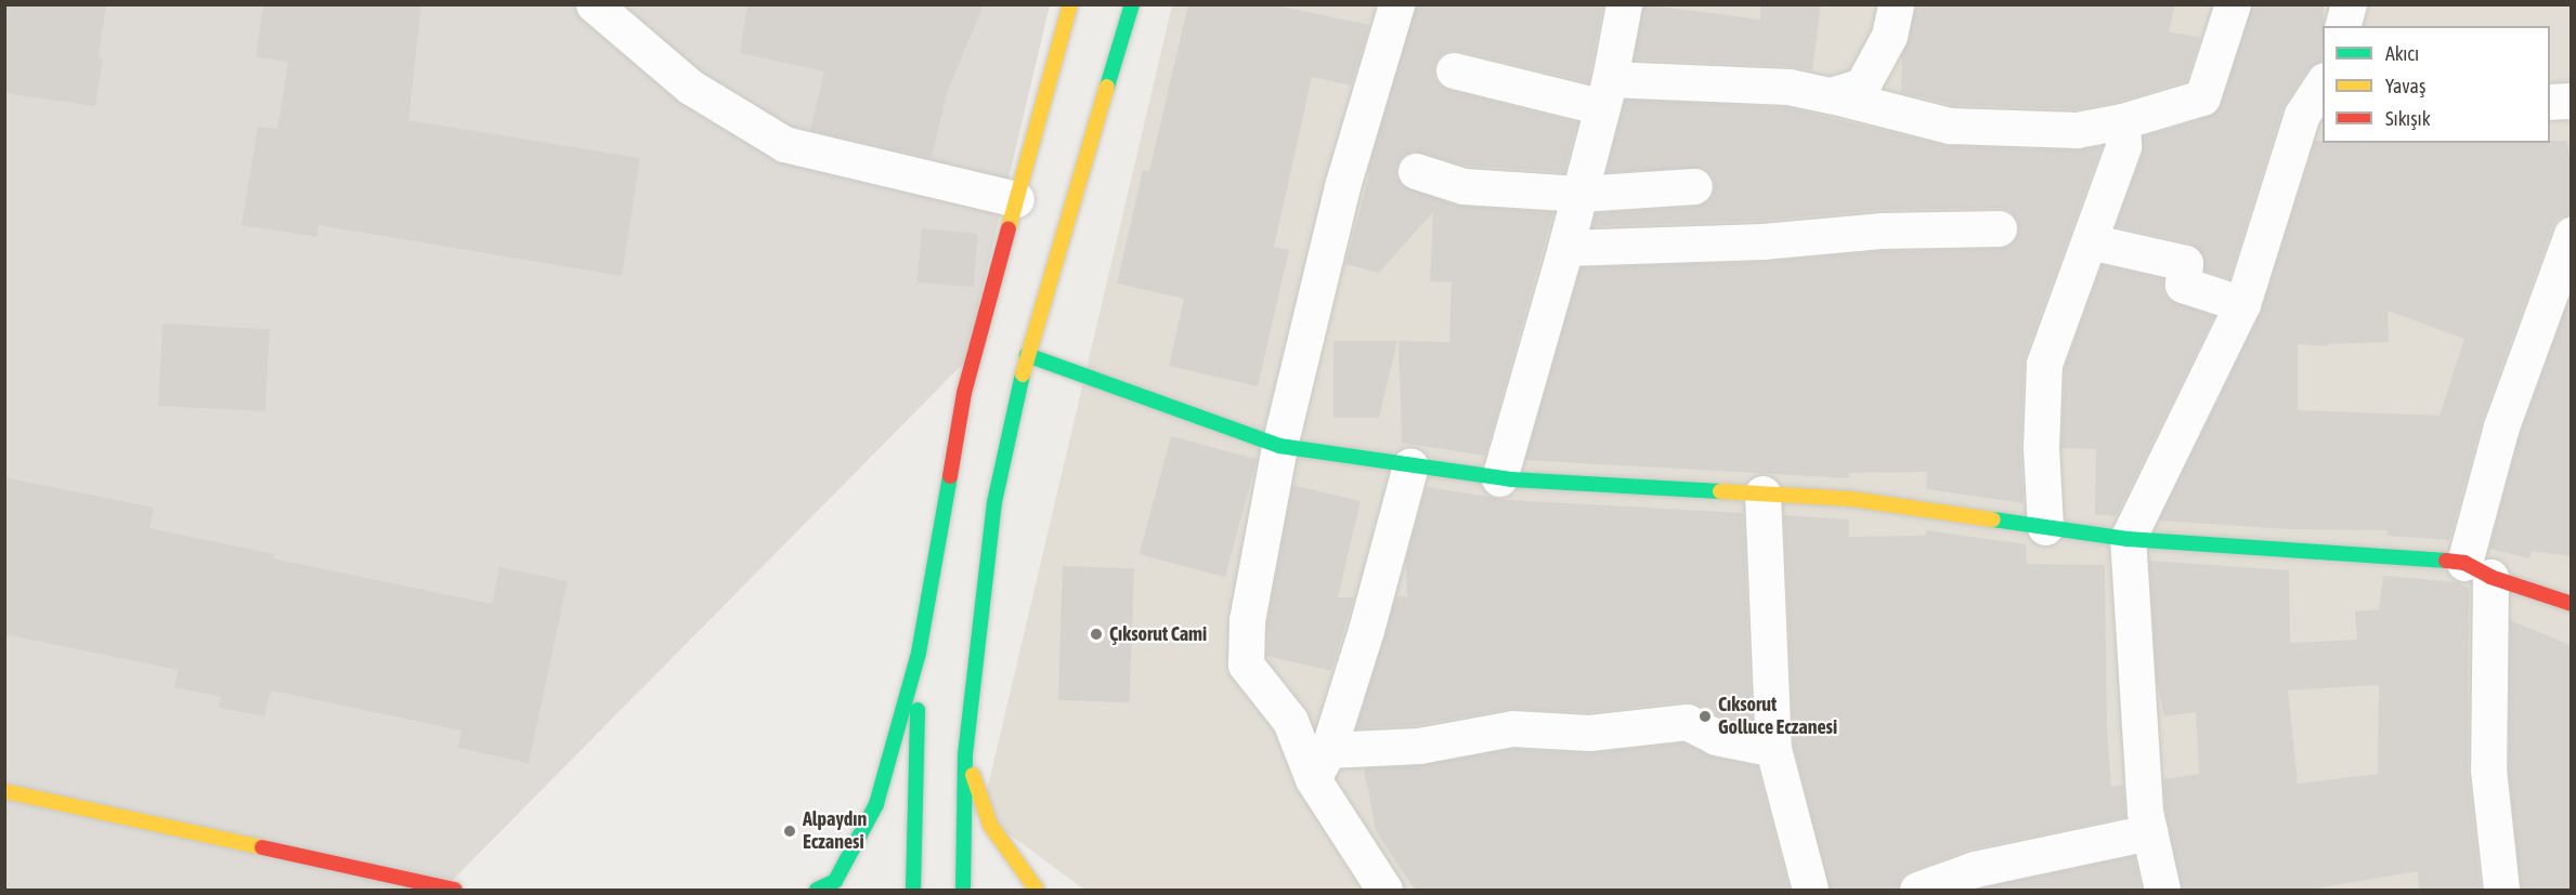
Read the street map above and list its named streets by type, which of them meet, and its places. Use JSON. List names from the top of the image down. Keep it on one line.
{"places":["Çıksorut Cami","Cıksorut Golluce Eczanesi","Alpaydın Eczanesi"],"legend":["Akıcı","Yavaş","Sıkışık"]}
